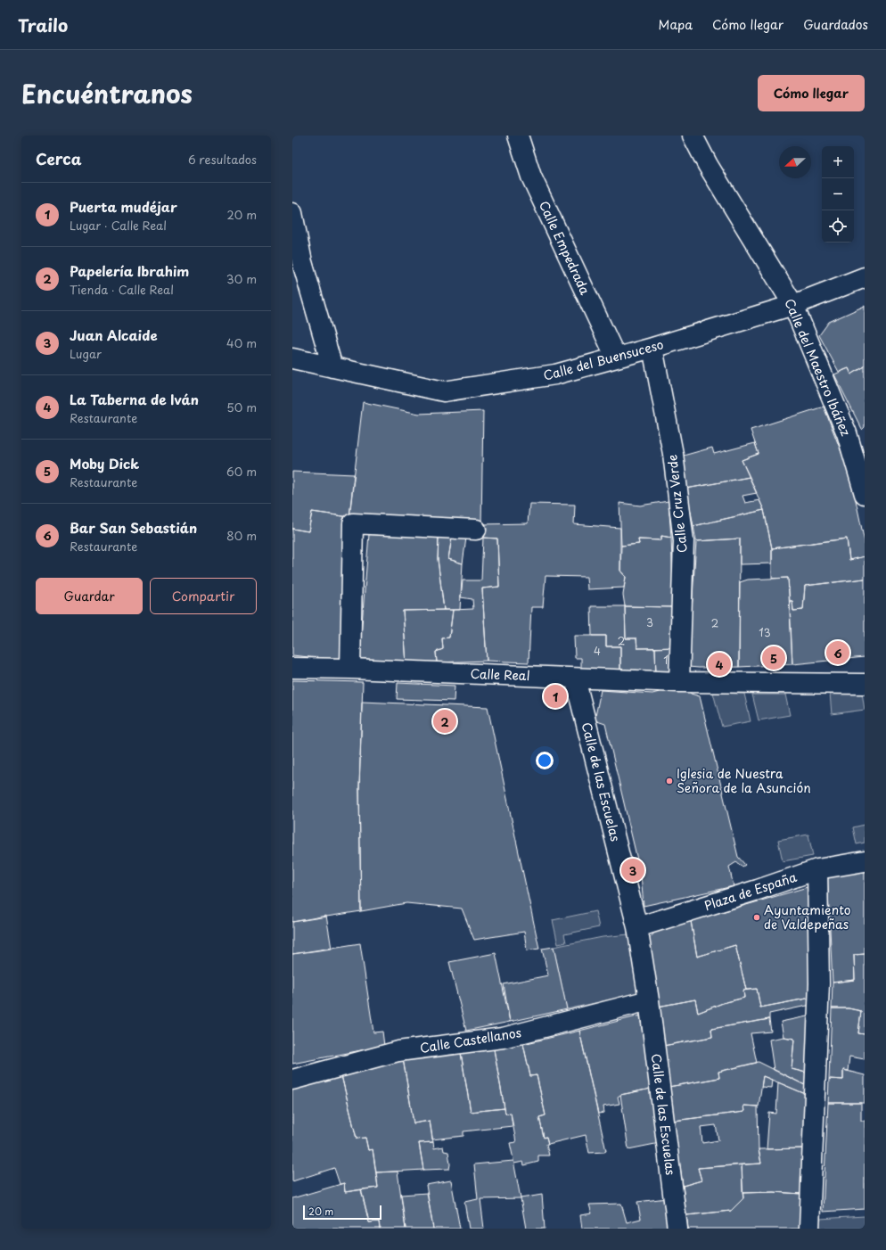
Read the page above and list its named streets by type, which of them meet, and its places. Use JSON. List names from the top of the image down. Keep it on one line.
{"streets":{"street":["Calle Empedrada","Calle del Buensuceso","Calle del Maestro Ibáñez","Calle Cruz Verde","Calle Real","Calle de las Escuelas","Plaza de España","Calle Castellanos"]},"crossings":[["Calle Empedrada","Calle del Buensuceso"],["Calle del Buensuceso","Calle del Maestro Ibáñez"],["Calle del Buensuceso","Calle Cruz Verde"],["Calle Cruz Verde","Calle Real"],["Calle Real","Calle de las Escuelas"],["Calle de las Escuelas","Plaza de España"],["Calle de las Escuelas","Calle Castellanos"]],"places":["Iglesia de Nuestra Señora de la Asunción","Ayuntamiento de Valdepeñas"],"house_numbers":["3","2","13","2","4","1"],"scale_bar":"20 m","north":"left","page":{"header":"Trailo","nav":["Mapa","Cómo llegar","Guardados"],"title":"Encuéntranos","buttons":["Cómo llegar",["Guardar","Compartir"]],"heading":["Cerca","6 resultados"],"map_buttons":["+","−"],"list":[{"mark":"1","name":"Puerta mudéjar","note":"Lugar · Calle Real","value":"20 m"},{"mark":"2","name":"Papelería Ibrahim","note":"Tienda · Calle Real","value":"30 m"},{"mark":"3","name":"Juan Alcaide","note":"Lugar","value":"40 m"},{"mark":"4","name":"La Taberna de Iván","note":"Restaurante","value":"50 m"},{"mark":"5","name":"Moby Dick","note":"Restaurante","value":"60 m"},{"mark":"6","name":"Bar San Sebastián","note":"Restaurante","value":"80 m"}],"pins":["6","5","4","1","2","3"],"scale":"20 m"}}
